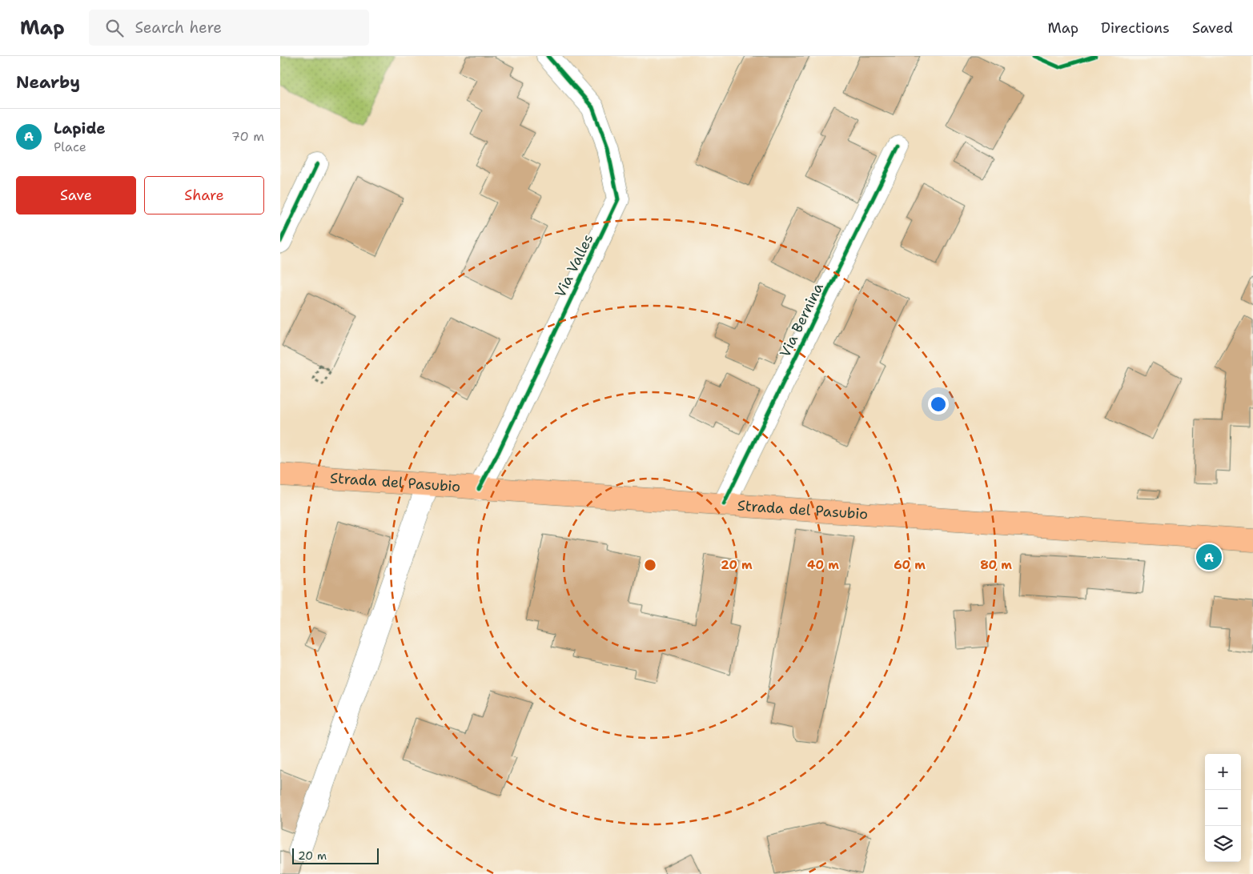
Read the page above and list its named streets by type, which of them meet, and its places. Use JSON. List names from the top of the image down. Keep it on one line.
{"streets":{"main road":["Strada del Pasubio"],"street":["Via Valles","Via Bernina"]},"crossings":[["Via Valles","Strada del Pasubio"],["Via Bernina","Strada del Pasubio"]],"scale_bar":"20 m","page":{"header":"Map","search":"Search here","nav":["Map","Directions","Saved"],"heading":"Nearby","list":[{"mark":"A","name":"Lapide","note":"Place","value":"70 m"}],"buttons":["Save","Share"],"pins":"A","map_buttons":["+","−"],"scale":"20 m"},"rings":["20 m","40 m","60 m","80 m"]}
